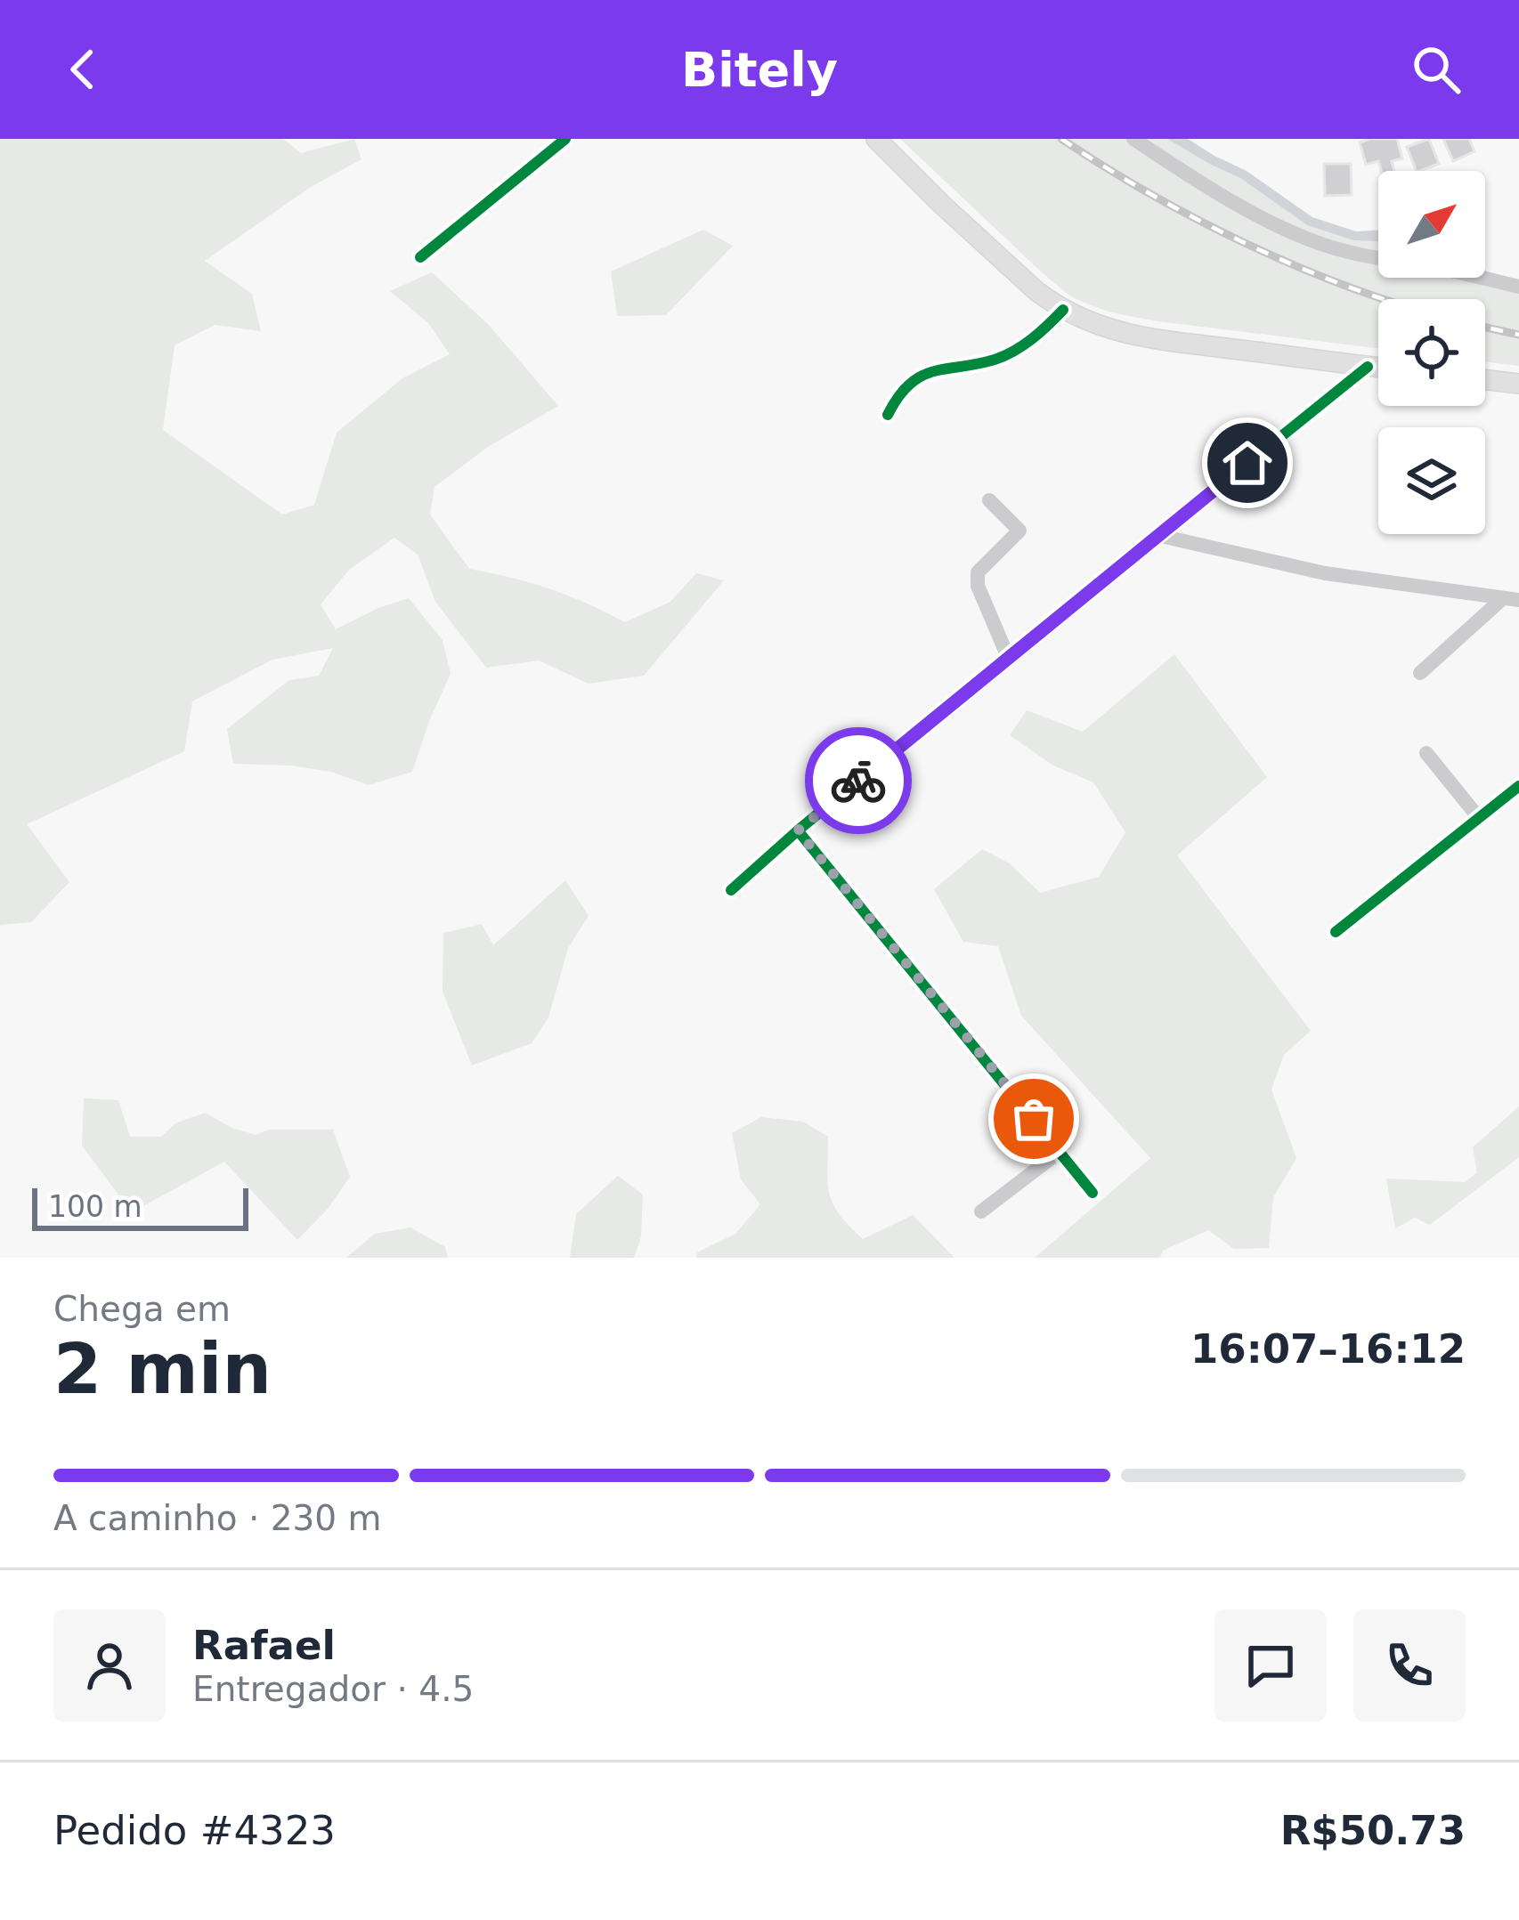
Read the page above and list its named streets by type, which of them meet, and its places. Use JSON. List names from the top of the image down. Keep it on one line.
{"scale_bar":"100 m","north":"top right","page":{"header":"Bitely","scale":"100 m","heading":["2 min","Chega em","16:07–16:12"],"panel":["Rafael","Entregador · 4.5","Pedido #4323","R$50.73"],"bar":"A caminho · 230 m"}}
